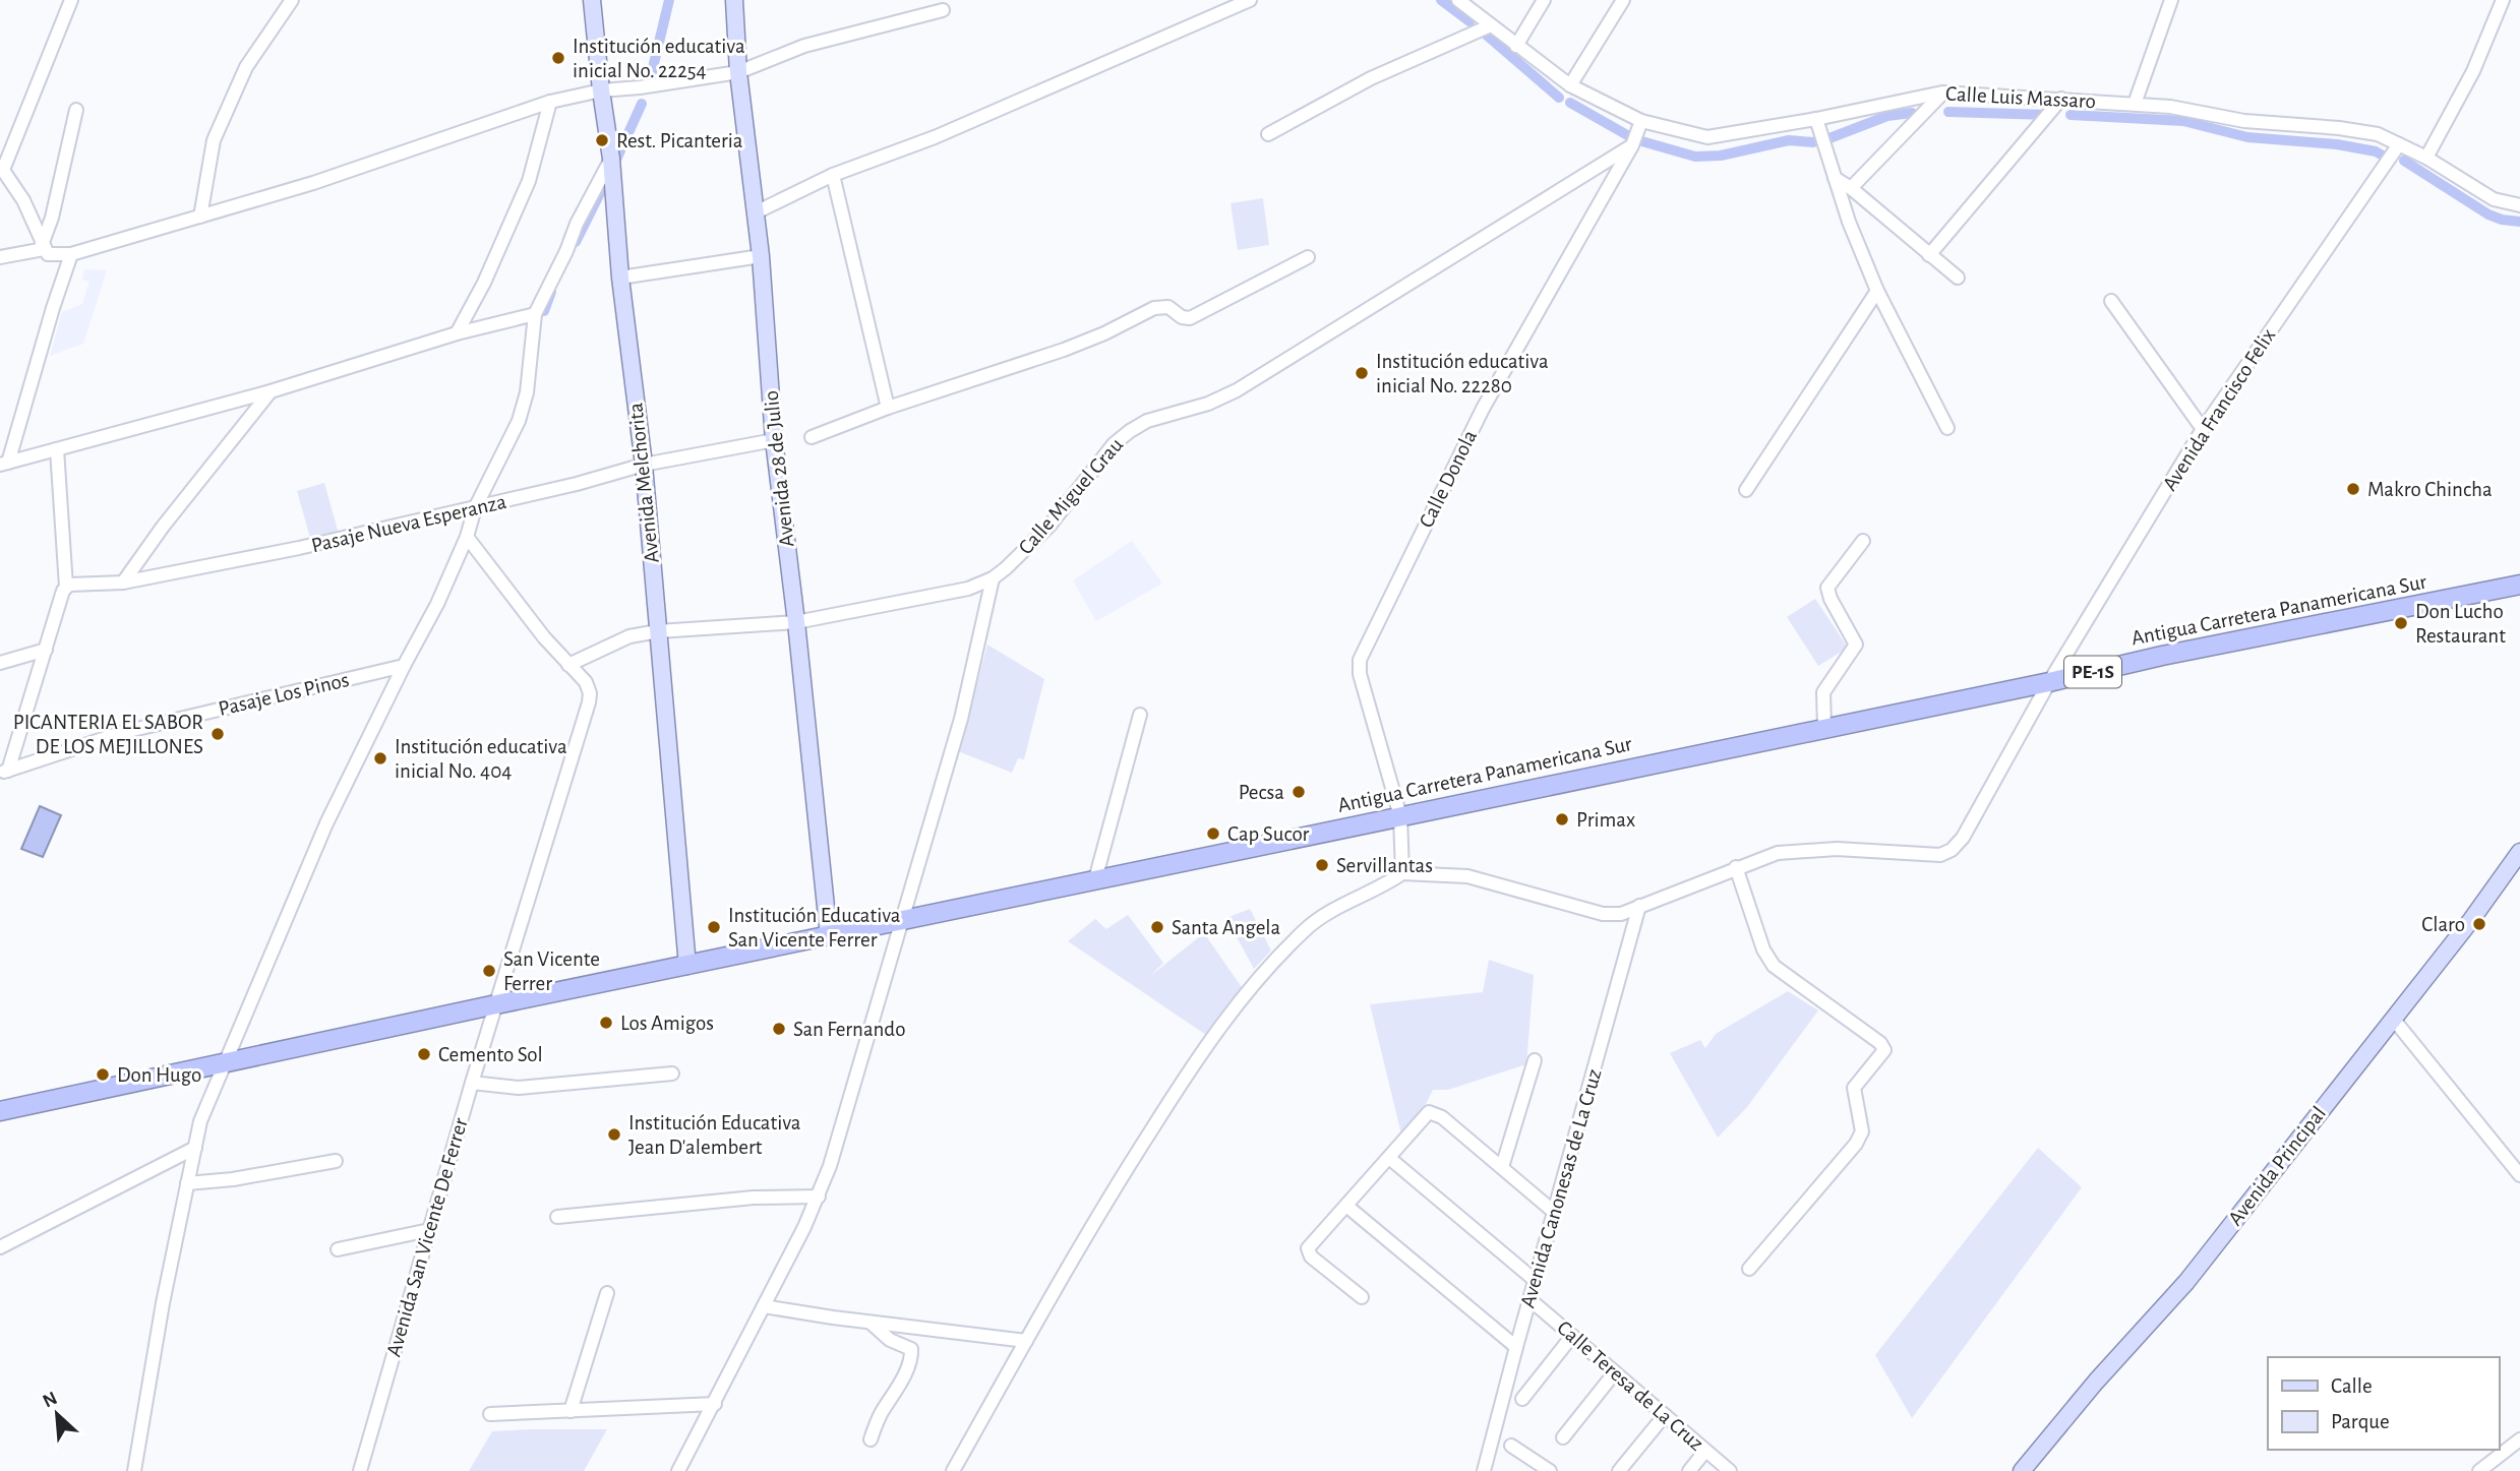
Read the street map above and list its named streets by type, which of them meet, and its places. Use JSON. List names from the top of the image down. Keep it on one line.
{"streets":{"highway":["Antigua Carretera Panamericana Sur","PE-1S"],"main road":["Avenida 28 de Julio","Avenida Melchorita","Avenida Principal"],"street":["Calle Luis Massaro","Avenida Francisco Felix","Calle Donola","Calle Miguel Grau","Pasaje Nueva Esperanza","Pasaje Los Pinos","Avenida Canonesas de La Cruz","Avenida San Vicente De Ferrer","Calle Teresa de La Cruz"]},"crossings":[["Calle Luis Massaro","Avenida Francisco Felix"],["Calle Luis Massaro","Calle Donola"],["Avenida Francisco Felix","Antigua Carretera Panamericana Sur"],["Avenida 28 de Julio","Calle Miguel Grau"],["Avenida 28 de Julio","Pasaje Nueva Esperanza"],["Avenida 28 de Julio","Antigua Carretera Panamericana Sur"],["Calle Donola","Calle Miguel Grau"],["Calle Donola","Antigua Carretera Panamericana Sur"],["Avenida Melchorita","Calle Miguel Grau"],["Avenida Melchorita","Pasaje Nueva Esperanza"],["Avenida Melchorita","Antigua Carretera Panamericana Sur"],["Calle Miguel Grau","Avenida San Vicente De Ferrer"],["Antigua Carretera Panamericana Sur","Avenida San Vicente De Ferrer"],["Avenida Canonesas de La Cruz","Calle Teresa de La Cruz"]],"places":["Institución educativa inicial No. 22254","Rest. Picanteria","Institución educativa inicial No. 22280","Makro Chincha","Don Lucho Restaurant","PICANTERIA EL SABOR DE LOS MEJILLONES","Institución educativa inicial No. 404","Pecsa","Primax","Cap Sucor","Servillantas","Claro","Institución Educativa San Vicente Ferrer","Santa Angela","San Vicente Ferrer","Los Amigos","San Fernando","Cemento Sol","Don Hugo","Institución Educativa Jean D'alembert"],"legend":["Calle","Parque"],"north":"top left"}
